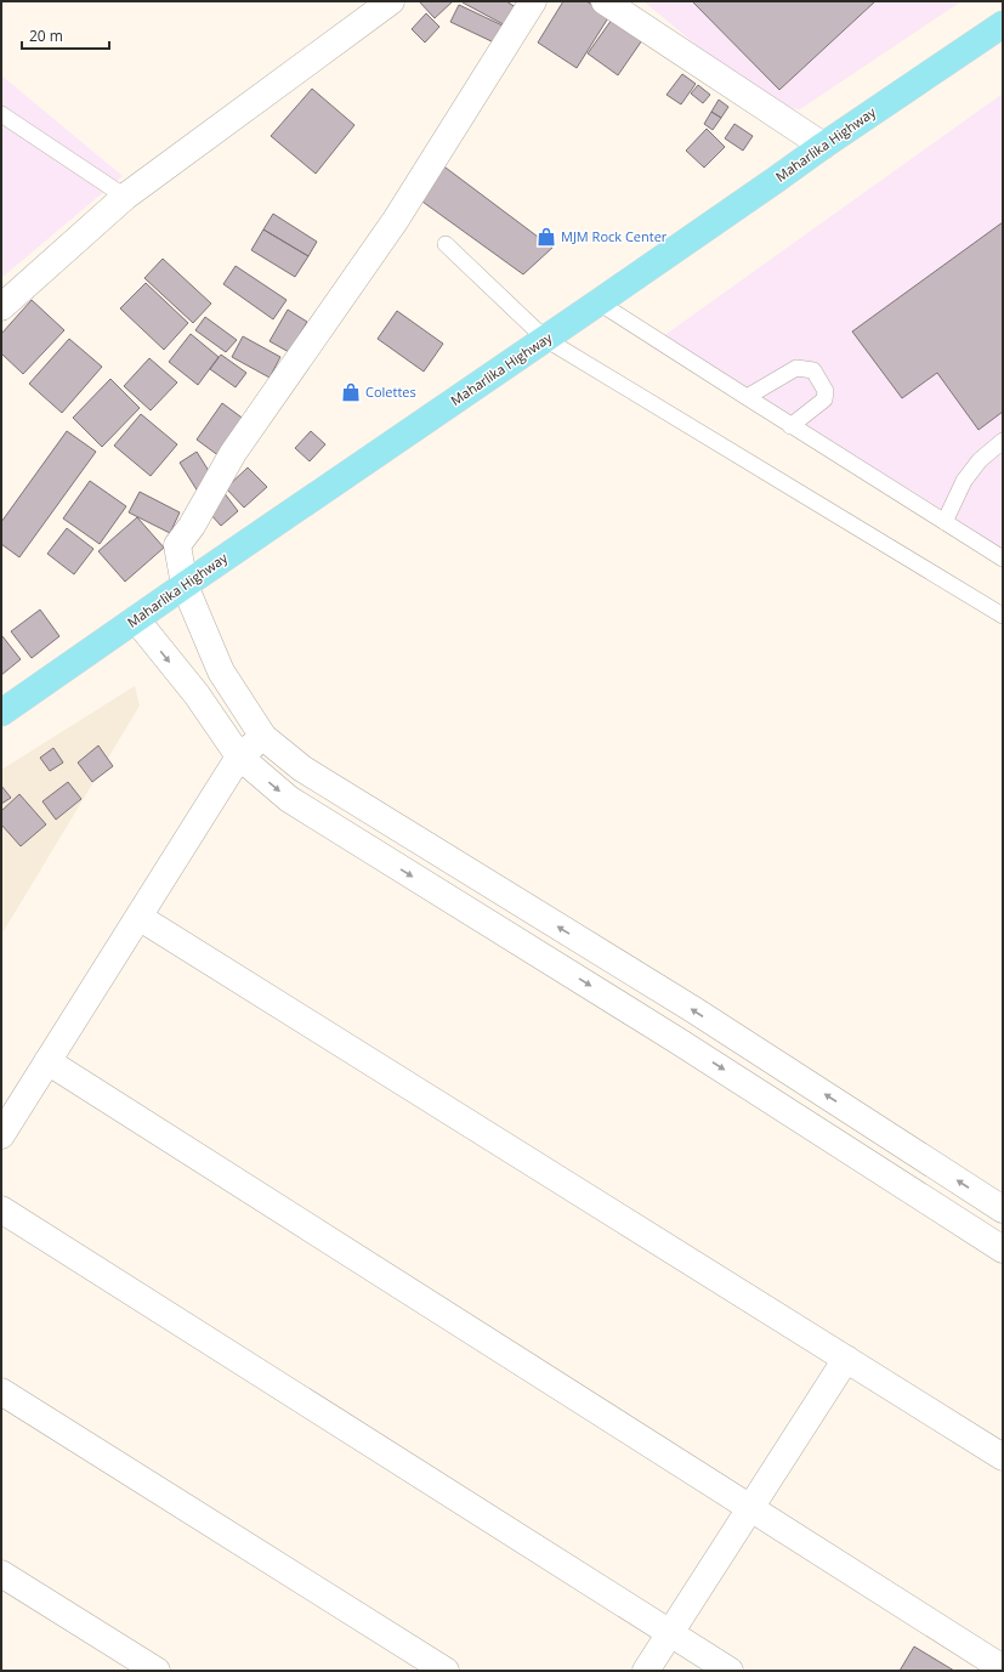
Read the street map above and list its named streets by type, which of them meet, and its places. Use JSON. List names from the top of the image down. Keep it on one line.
{"streets":{"highway":["Maharlika Highway"]},"places":{"shop":["MJM Rock Center","Colettes"]},"scale_bar":"20 m"}
